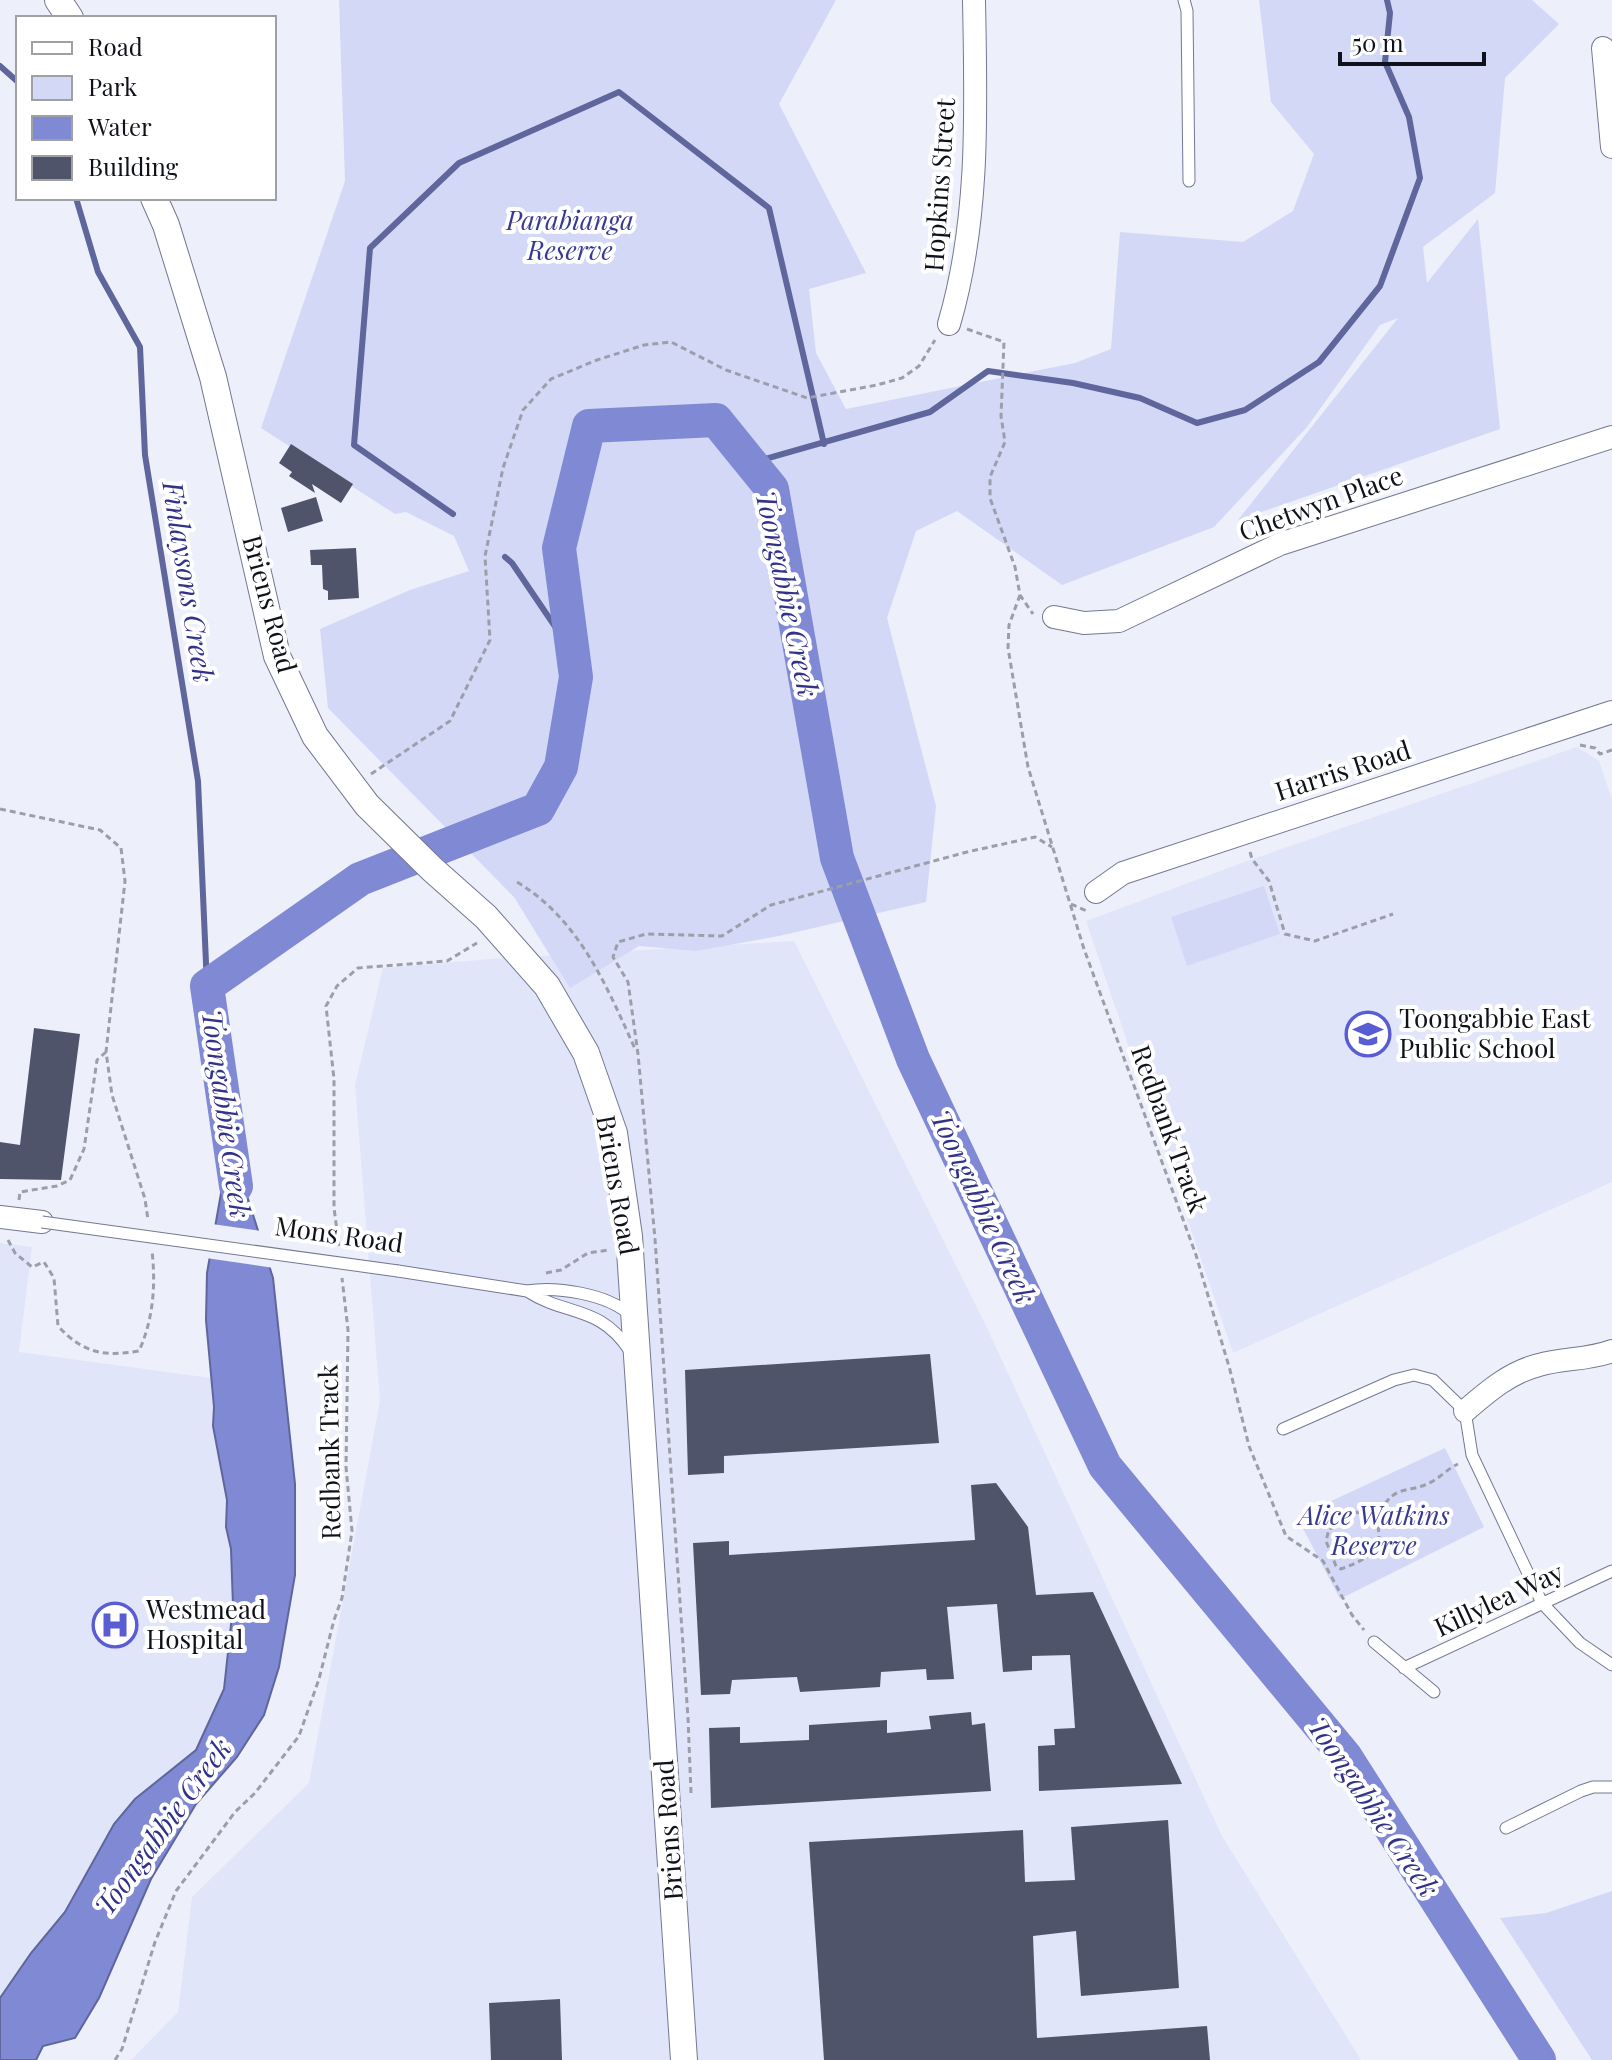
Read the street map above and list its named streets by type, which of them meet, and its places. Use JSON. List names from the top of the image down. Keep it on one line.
{"streets":{"street":["Hopkins Street","Chetwyn Place","Briens Road","Harris Road","Mons Road"],"lane":["Killylea Way"],"path":["Redbank Track"]},"crossings":[["Hopkins Street","Redbank Track"],["Briens Road","Mons Road"]],"water":["Finlaysons Creek","Toongabbie Creek"],"parks":["Parabianga Reserve","Alice Watkins Reserve"],"places":{"school or university":["Toongabbie East Public School"],"hospital":["Westmead Hospital"]},"legend":["Road","Park","Water","Building"],"scale_bar":"50 m"}
